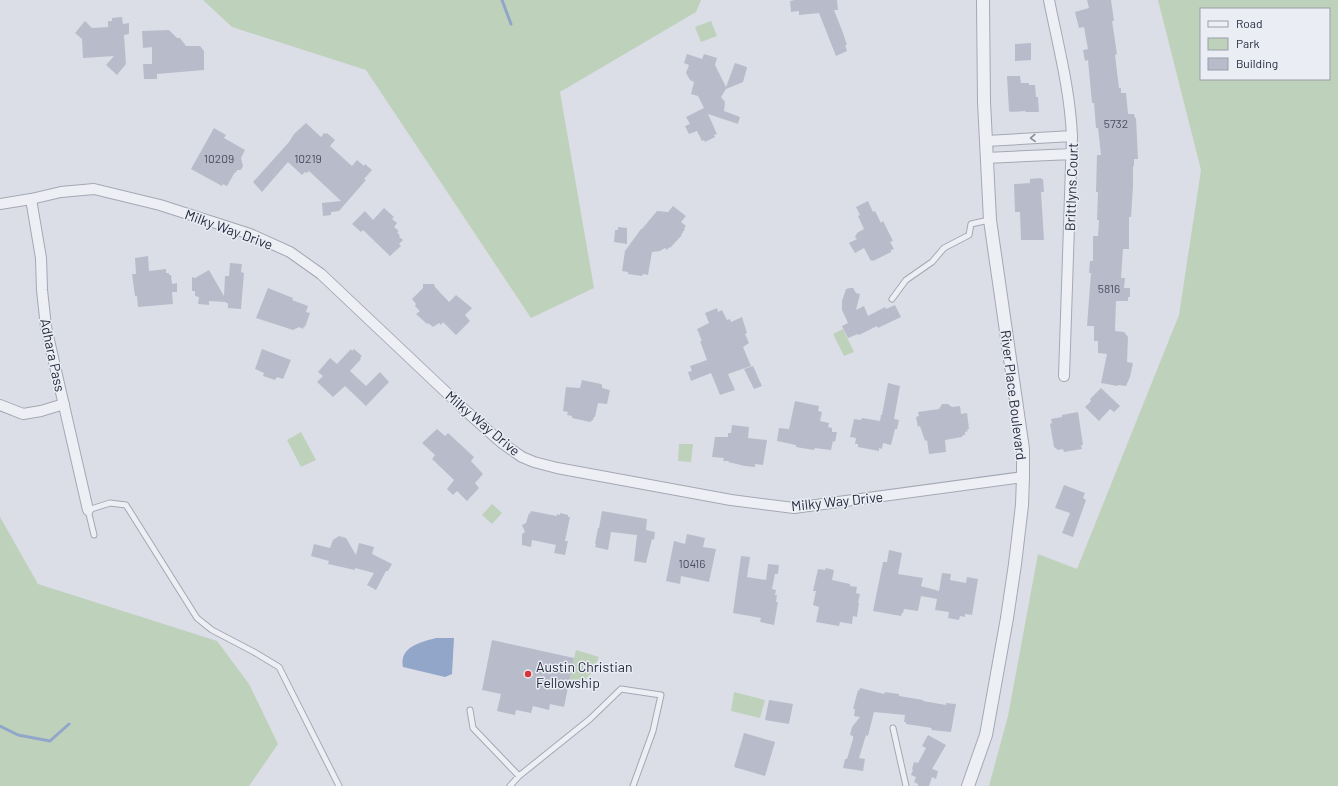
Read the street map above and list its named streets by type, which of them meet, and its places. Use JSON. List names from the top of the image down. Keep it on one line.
{"streets":{"street":["Brittlyns Court","Milky Way Drive","Adhara Pass","River Place Boulevard"]},"crossings":[["Milky Way Drive","Adhara Pass"],["Milky Way Drive","River Place Boulevard"]],"places":["Austin Christian Fellowship"],"house_numbers":["5732","10209","10219","5816","10416"],"legend":["Road","Park","Building"]}
